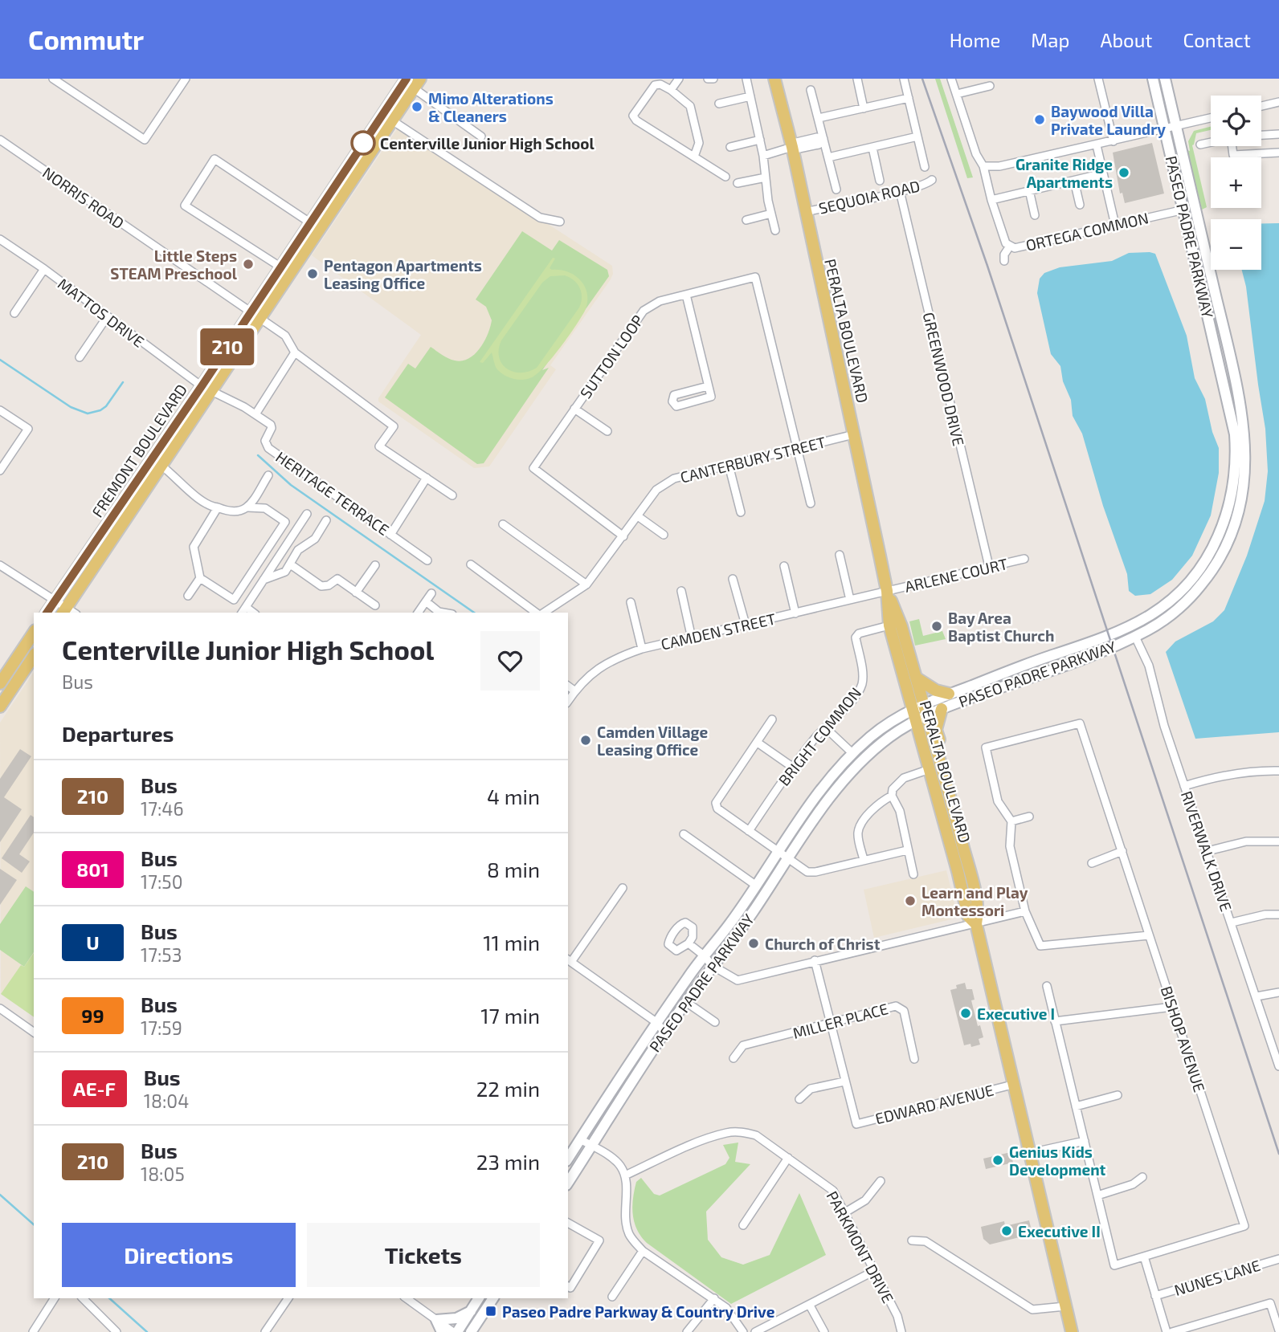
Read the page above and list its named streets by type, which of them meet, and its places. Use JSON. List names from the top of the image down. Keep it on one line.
{"streets":{"main road":["PASEO PADRE PARKWAY","PERALTA BOULEVARD","FREMONT BOULEVARD"],"street":["SEQUOIA ROAD","NORRIS ROAD","ORTEGA COMMON","MATTOS DRIVE","SUTTON LOOP","GREENWOOD DRIVE","CANTERBURY STREET","HERITAGE TERRACE","ARLENE COURT","CAMDEN STREET","BRIGHT COMMON","RIVERWALK DRIVE","MILLER PLACE","BISHOP AVENUE","EDWARD AVENUE","PARKMONT DRIVE","NUNES LANE"]},"crossings":[["SEQUOIA ROAD","PERALTA BOULEVARD"],["SEQUOIA ROAD","GREENWOOD DRIVE"],["NORRIS ROAD","FREMONT BOULEVARD"],["ORTEGA COMMON","PASEO PADRE PARKWAY"],["PASEO PADRE PARKWAY","PERALTA BOULEVARD"],["PASEO PADRE PARKWAY","RIVERWALK DRIVE"],["MATTOS DRIVE","FREMONT BOULEVARD"],["MATTOS DRIVE","HERITAGE TERRACE"],["PERALTA BOULEVARD","CANTERBURY STREET"],["PERALTA BOULEVARD","ARLENE COURT"],["PERALTA BOULEVARD","CAMDEN STREET"],["PERALTA BOULEVARD","BRIGHT COMMON"],["PERALTA BOULEVARD","EDWARD AVENUE"],["SUTTON LOOP","CANTERBURY STREET"],["GREENWOOD DRIVE","ARLENE COURT"],["FREMONT BOULEVARD","HERITAGE TERRACE"],["ARLENE COURT","CAMDEN STREET"]],"places":{"other":["Mimo Alterations & Cleaners","Baywood Villa Private Laundry","Centerville Junior High School","Granite Ridge Apartments","Little Steps STEAM Preschool","Pentagon Apartments Leasing Office","Bay Area Baptist Church","Camden Village Leasing Office","Learn and Play Montessori","Church of Christ","Executive I","Genius Kids Development","Executive II"],"transit":["Paseo Padre Parkway & Country Drive"]},"lines":["bus line 210"],"page":{"header":"Commutr","nav":["Home","Map","About","Contact"],"on_map":"210","map_buttons":["+","−"],"heading":[["Centerville Junior High School","Bus"],"Departures"],"list":[{"mark":"210","name":"Bus","note":"17:46","value":"4 min"},{"mark":"801","name":"Bus","note":"17:50","value":"8 min"},{"mark":"U","name":"Bus","note":"17:53","value":"11 min"},{"mark":"99","name":"Bus","note":"17:59","value":"17 min"},{"mark":"AE-F","name":"Bus","note":"18:04","value":"22 min"},{"mark":"210","name":"Bus","note":"18:05","value":"23 min"}],"buttons":["Directions","Tickets"]}}
